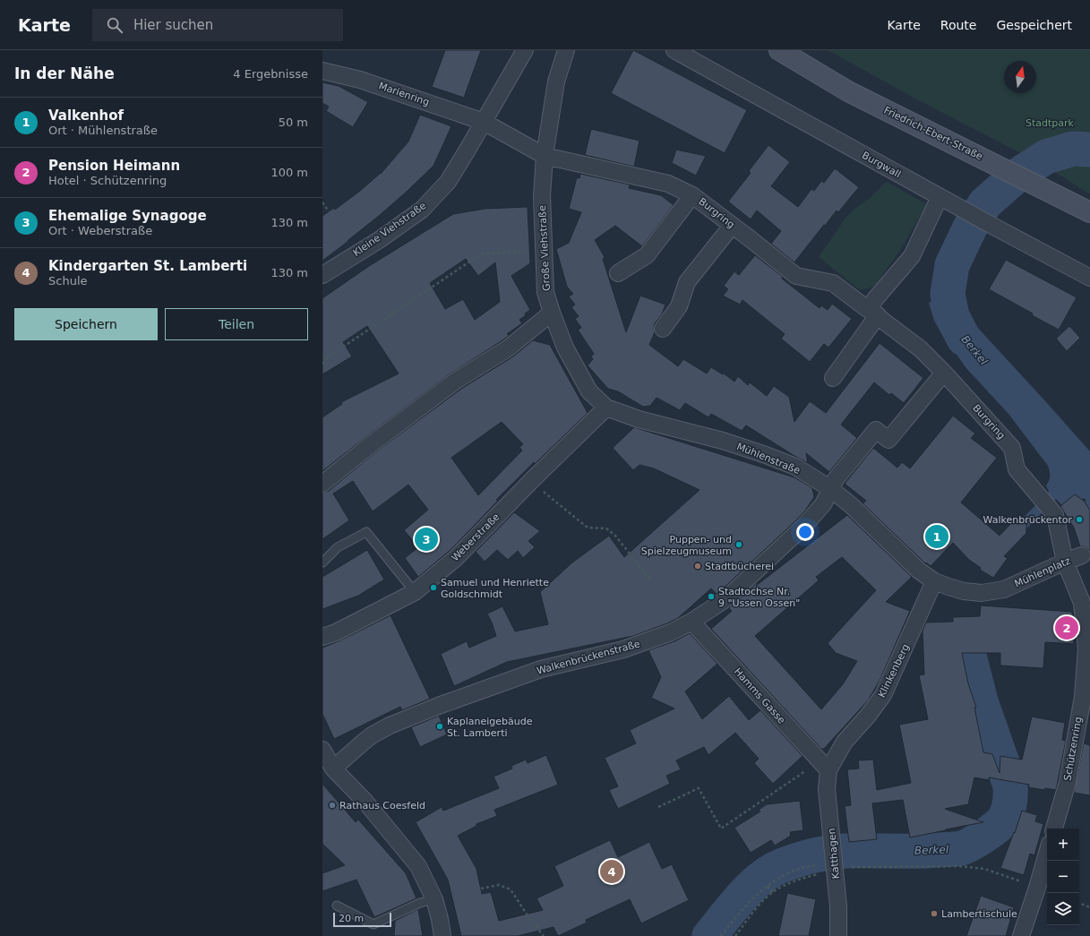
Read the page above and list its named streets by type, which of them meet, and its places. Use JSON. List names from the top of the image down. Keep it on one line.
{"streets":{"main road":["Friedrich-Ebert-Straße"],"street":["Marienring","Burgwall","Burgring","Kleine Viehstraße","Große Viehstraße","Mühlenstraße","Weberstraße","Mühlenplatz","Walkenbrückenstraße","Klinkenberg","Hamms Gasse","Schützenring","Katthagen"]},"crossings":[["Marienring","Kleine Viehstraße"],["Burgring","Große Viehstraße"],["Burgring","Mühlenplatz"],["Burgring","Walkenbrückenstraße"],["Burgring","Schützenring"],["Große Viehstraße","Mühlenstraße"],["Mühlenstraße","Weberstraße"],["Mühlenstraße","Mühlenplatz"],["Mühlenstraße","Walkenbrückenstraße"],["Mühlenstraße","Klinkenberg"],["Mühlenplatz","Schützenring"],["Walkenbrückenstraße","Hamms Gasse"],["Klinkenberg","Hamms Gasse"],["Klinkenberg","Katthagen"],["Hamms Gasse","Katthagen"]],"water":["Berkel"],"parks":["Stadtpark"],"places":["Walkenbrückentor","Puppen- und Spielzeugmuseum","Stadtbücherei","Samuel und Henriette Goldschmidt","Stadtochse Nr. 9 \"Ussen Ossen\"","Kaplaneigebäude St. Lamberti","Rathaus Coesfeld","Lambertischule"],"scale_bar":"20 m","north":"top","page":{"header":"Karte","search":"Hier suchen","nav":["Karte","Route","Gespeichert"],"heading":["In der Nähe","4 Ergebnisse"],"list":[{"mark":"1","name":"Valkenhof","note":"Ort · Mühlenstraße","value":"50 m"},{"mark":"2","name":"Pension Heimann","note":"Hotel · Schützenring","value":"100 m"},{"mark":"3","name":"Ehemalige Synagoge","note":"Ort · Weberstraße","value":"130 m"},{"mark":"4","name":"Kindergarten St. Lamberti","note":"Schule","value":"130 m"}],"buttons":["Speichern","Teilen"],"pins":["1","3","2","4"],"map_buttons":["+","−"],"scale":"20 m"}}
